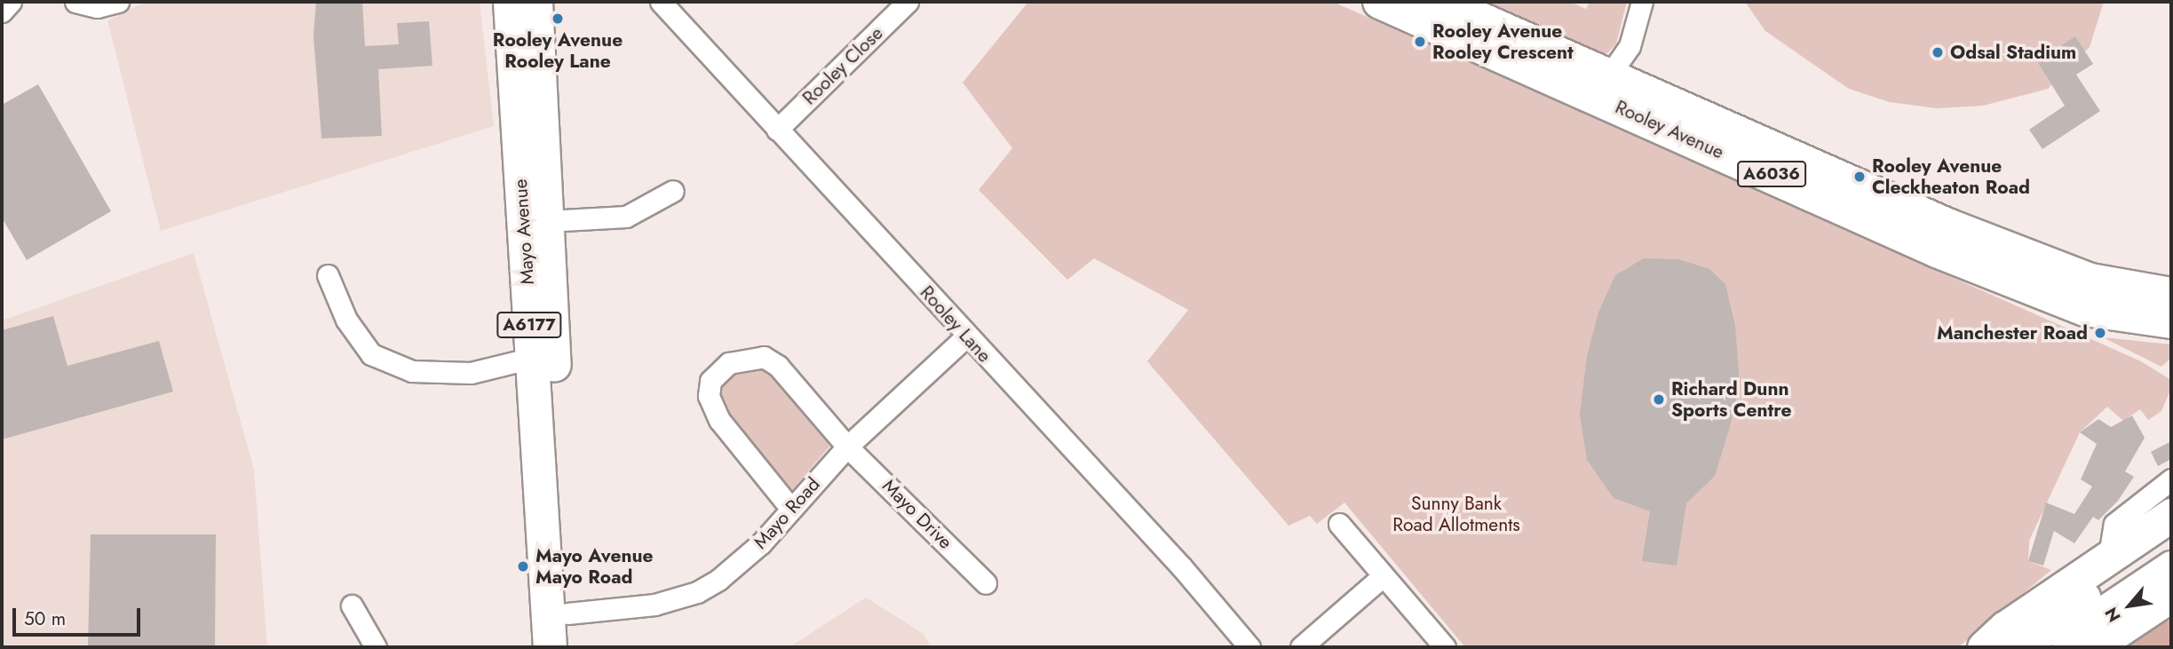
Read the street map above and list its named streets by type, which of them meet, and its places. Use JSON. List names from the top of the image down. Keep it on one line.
{"streets":{"highway":["Rooley Avenue","A6036"],"main road":["Mayo Avenue","A6177"],"street":["Rooley Close","Rooley Lane","Mayo Road","Mayo Drive"]},"crossings":[["Rooley Close","Rooley Lane"],["Mayo Avenue","Mayo Road"],["Rooley Lane","Mayo Road"],["Mayo Road","Mayo Drive"]],"parks":["Sunny Bank Road Allotments"],"places":["Rooley Avenue Rooley Lane","Rooley Avenue Rooley Crescent","Odsal Stadium","Rooley Avenue Cleckheaton Road","Manchester Road","Richard Dunn Sports Centre","Mayo Avenue Mayo Road"],"scale_bar":"50 m","north":"bottom left"}
